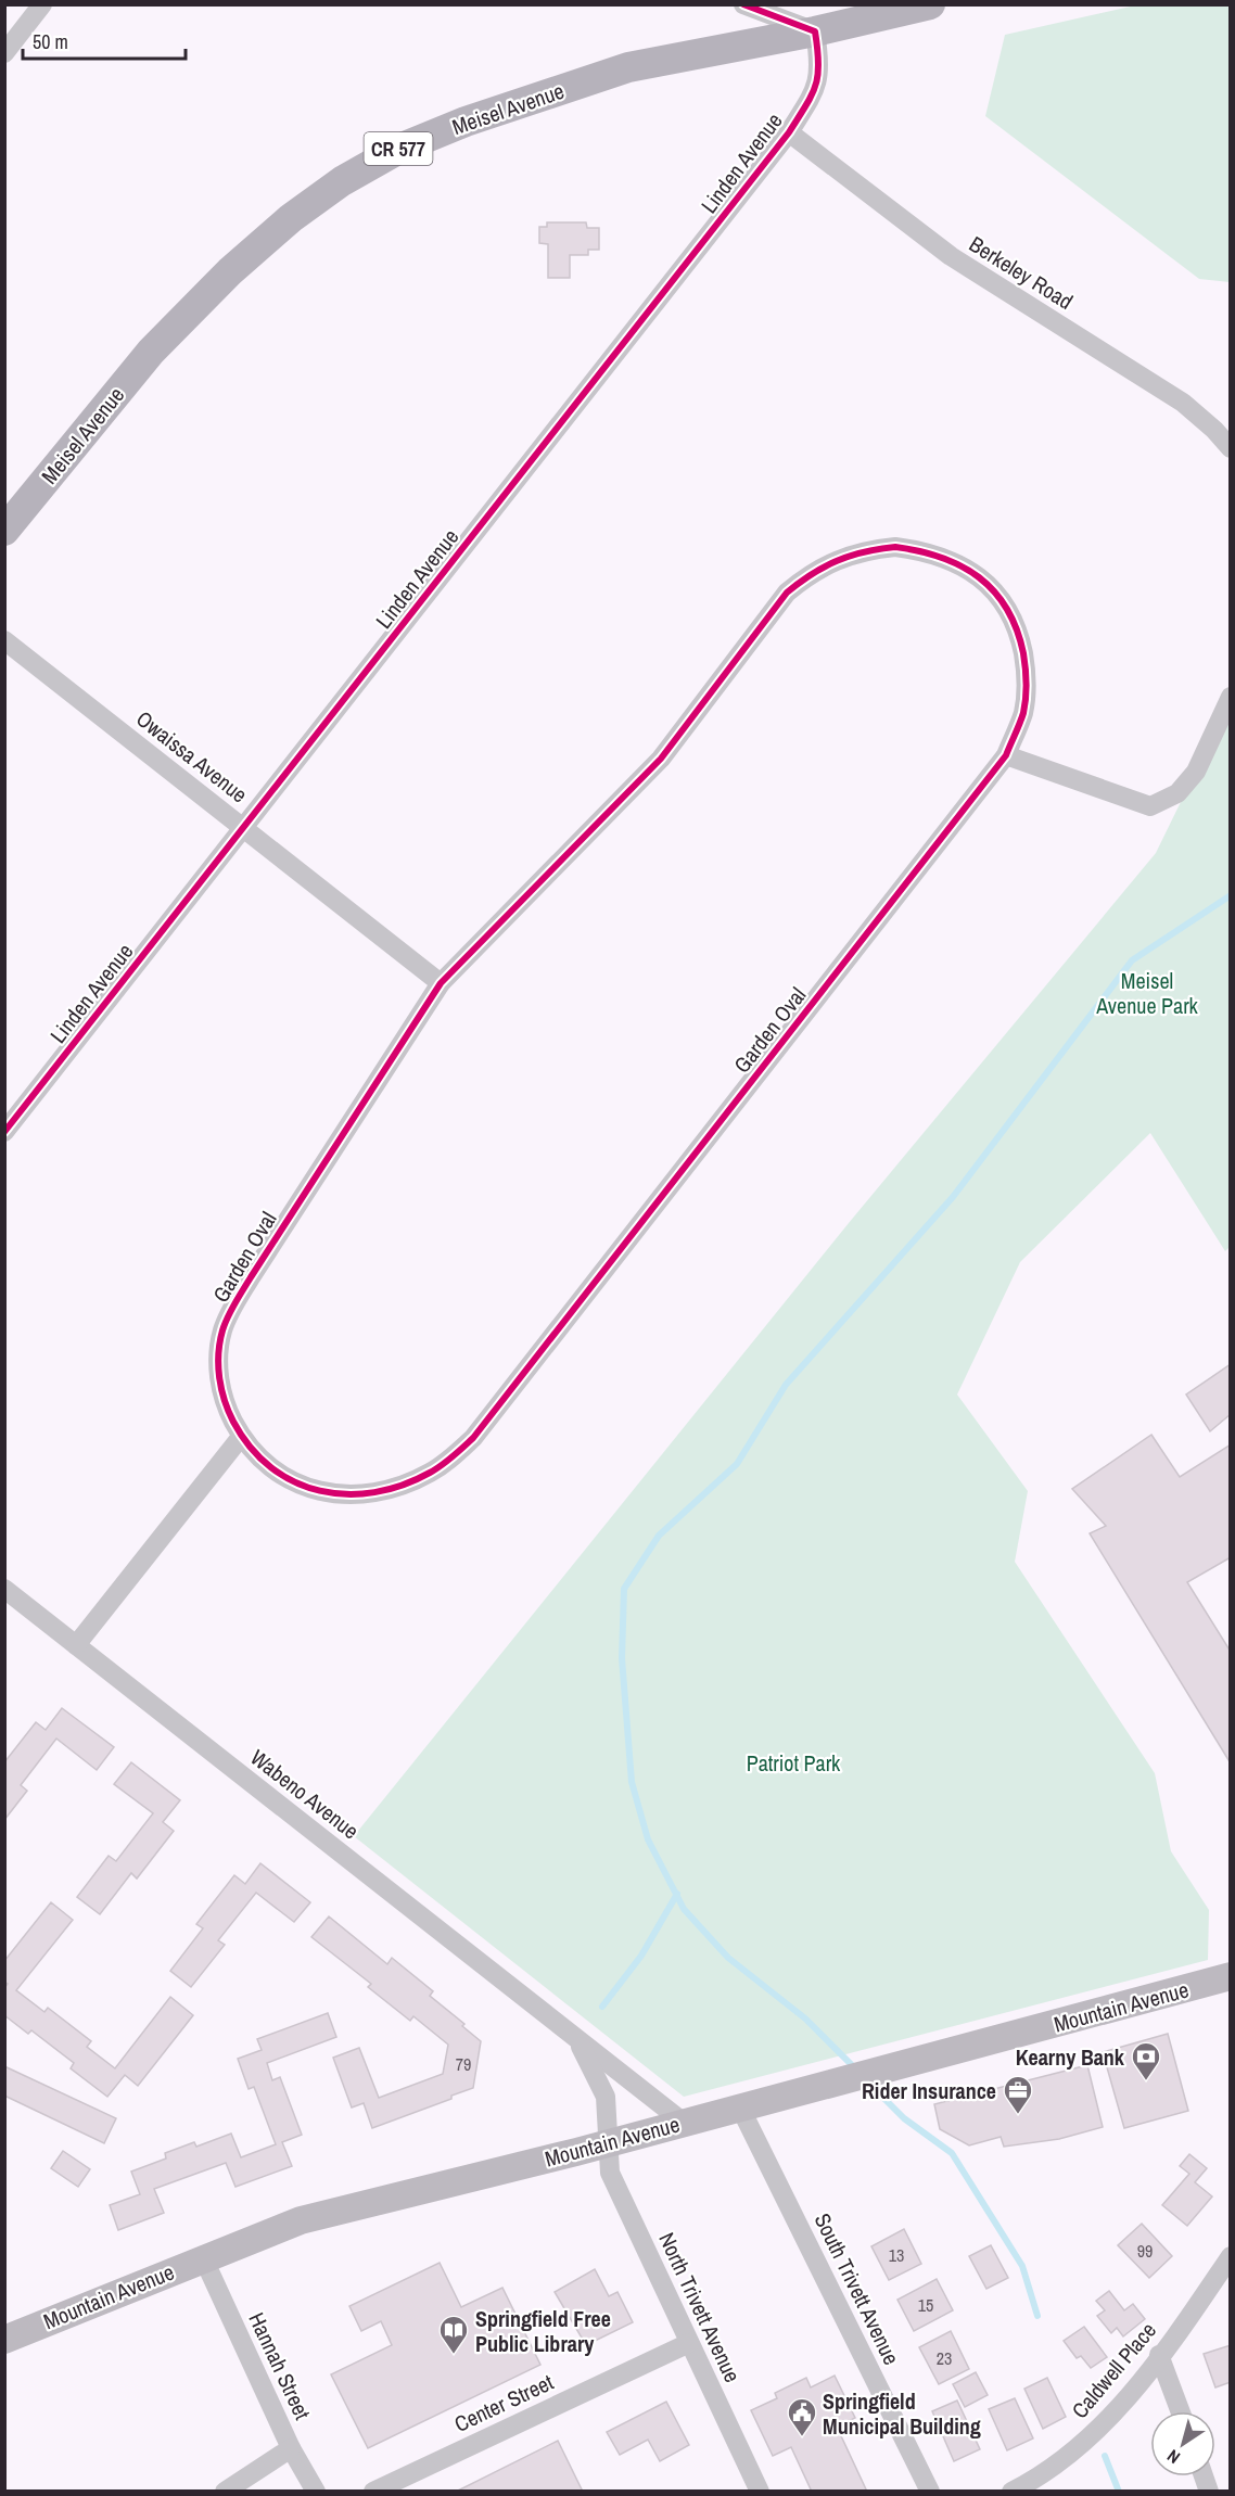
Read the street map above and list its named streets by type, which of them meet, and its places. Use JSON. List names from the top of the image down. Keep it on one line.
{"streets":{"main road":["Meisel Avenue","CR 577"],"street":["Linden Avenue","Berkeley Road","Owaissa Avenue","Garden Oval","Wabeno Avenue","Mountain Avenue","South Trivett Avenue","North Trivett Avenue","Hannah Street","Caldwell Place","Center Street"]},"crossings":[["Meisel Avenue","Linden Avenue"],["Linden Avenue","Berkeley Road"],["Linden Avenue","Owaissa Avenue"],["Owaissa Avenue","Garden Oval"],["Wabeno Avenue","Mountain Avenue"],["Wabeno Avenue","North Trivett Avenue"],["Mountain Avenue","South Trivett Avenue"],["Mountain Avenue","North Trivett Avenue"],["Mountain Avenue","Hannah Street"],["North Trivett Avenue","Center Street"]],"parks":["Meisel Avenue Park","Patriot Park"],"places":{"bank":["Kearny Bank"],"office":["Rider Insurance"],"library":["Springfield Free Public Library"],"public building":["Springfield Municipal Building"]},"house_numbers":["79","99","13","15","23"],"scale_bar":"50 m","north":"bottom left"}
